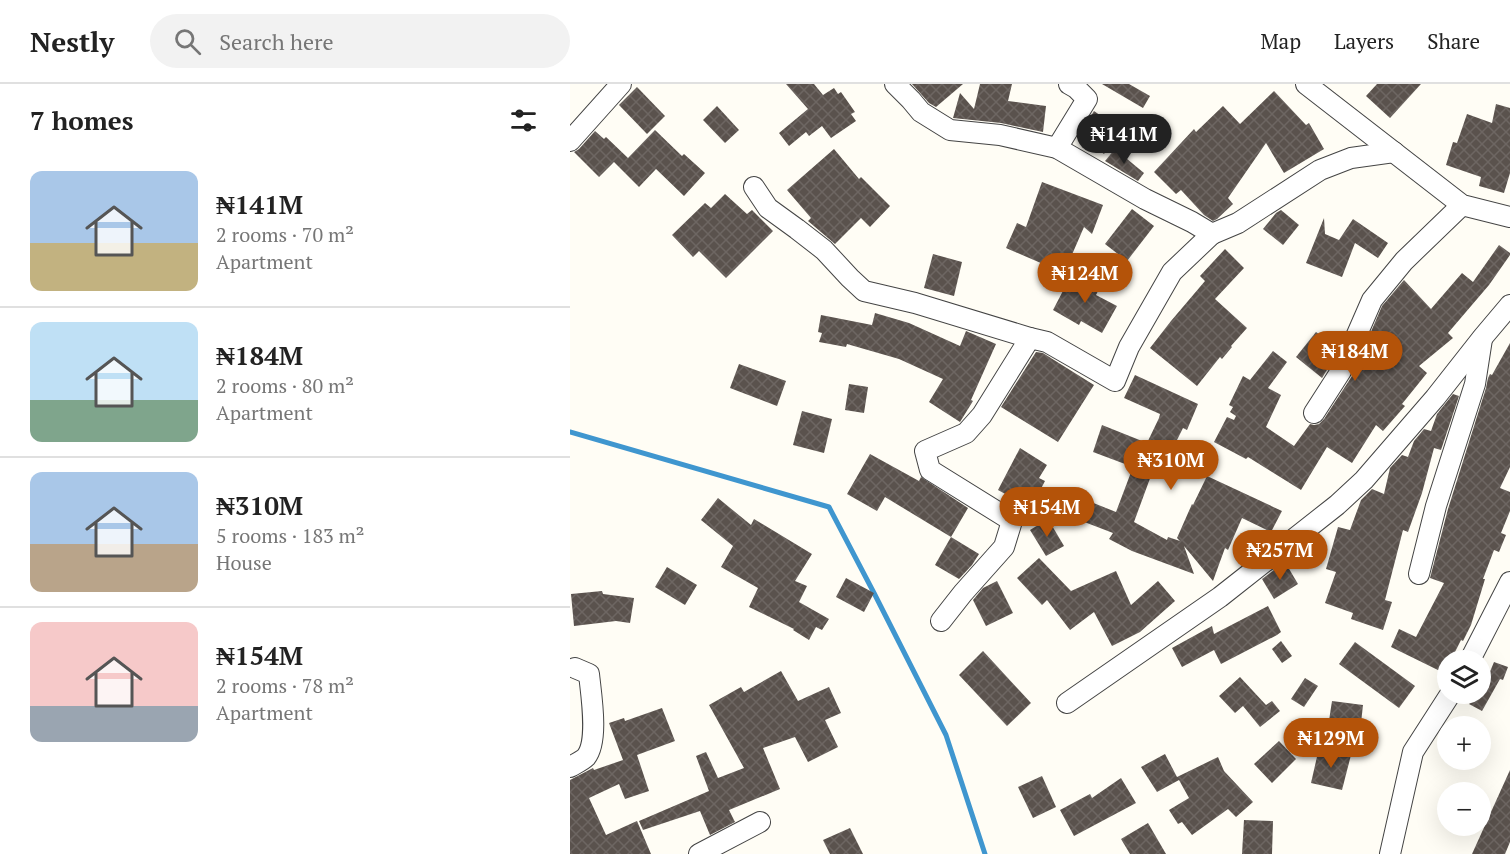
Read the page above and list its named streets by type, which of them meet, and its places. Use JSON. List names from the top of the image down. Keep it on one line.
{"page":{"header":"Nestly","search":"Search here","nav":["Map","Layers","Share"],"heading":"7 homes","price":["₦141M","₦124M","₦184M","₦310M","₦154M","₦257M","₦129M"],"list":[{"name":"₦141M","note":"2 rooms · 70 m² · Apartment"},{"name":"₦184M","note":"2 rooms · 80 m² · Apartment"},{"name":"₦310M","note":"5 rooms · 183 m² · House"},{"name":"₦154M","note":"2 rooms · 78 m² · Apartment"}],"map_buttons":["+","−"]}}
